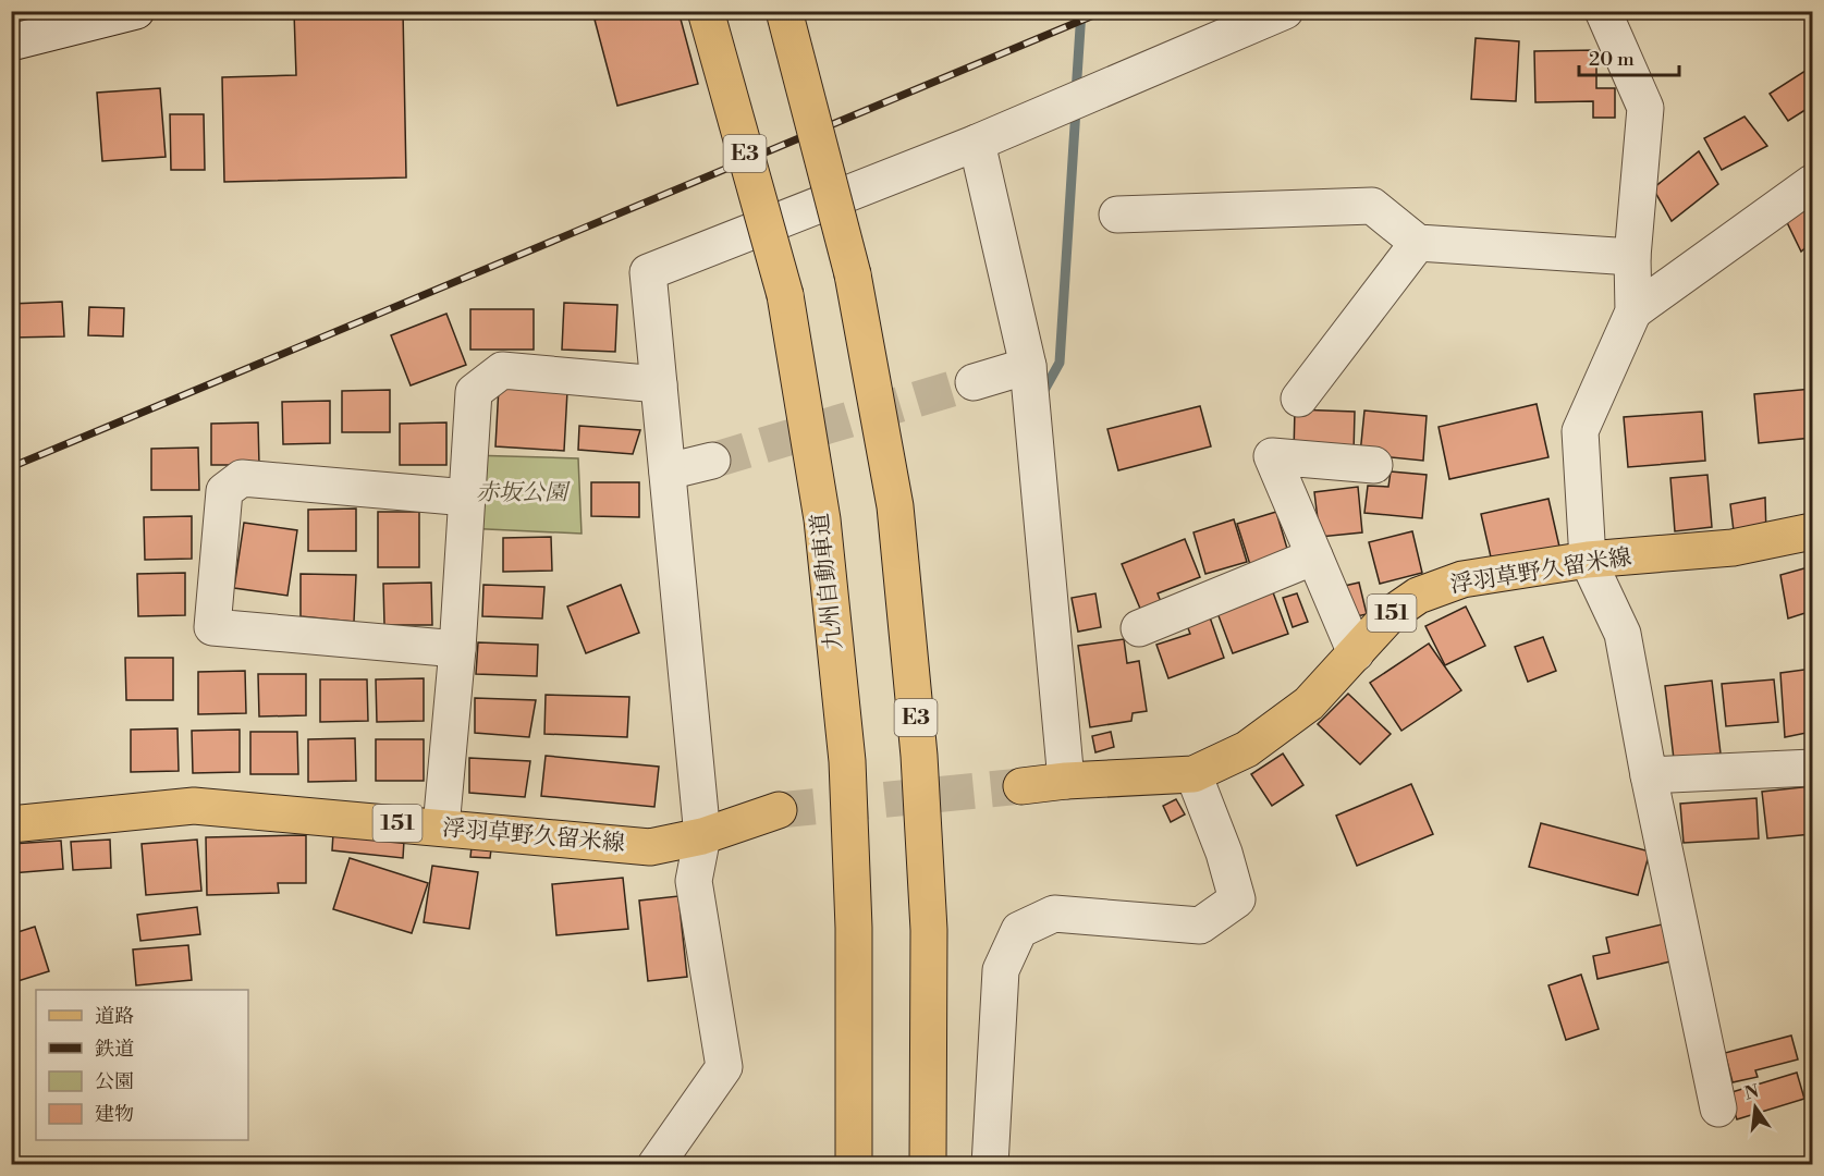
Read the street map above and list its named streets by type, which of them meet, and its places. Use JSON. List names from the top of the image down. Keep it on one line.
{"streets":{"main road":["E3","浮羽草野久留米線","九州自動車道","151"]},"parks":["赤坂公園"],"legend":["道路","鉄道","公園","建物"],"scale_bar":"20 m","north":"top"}
